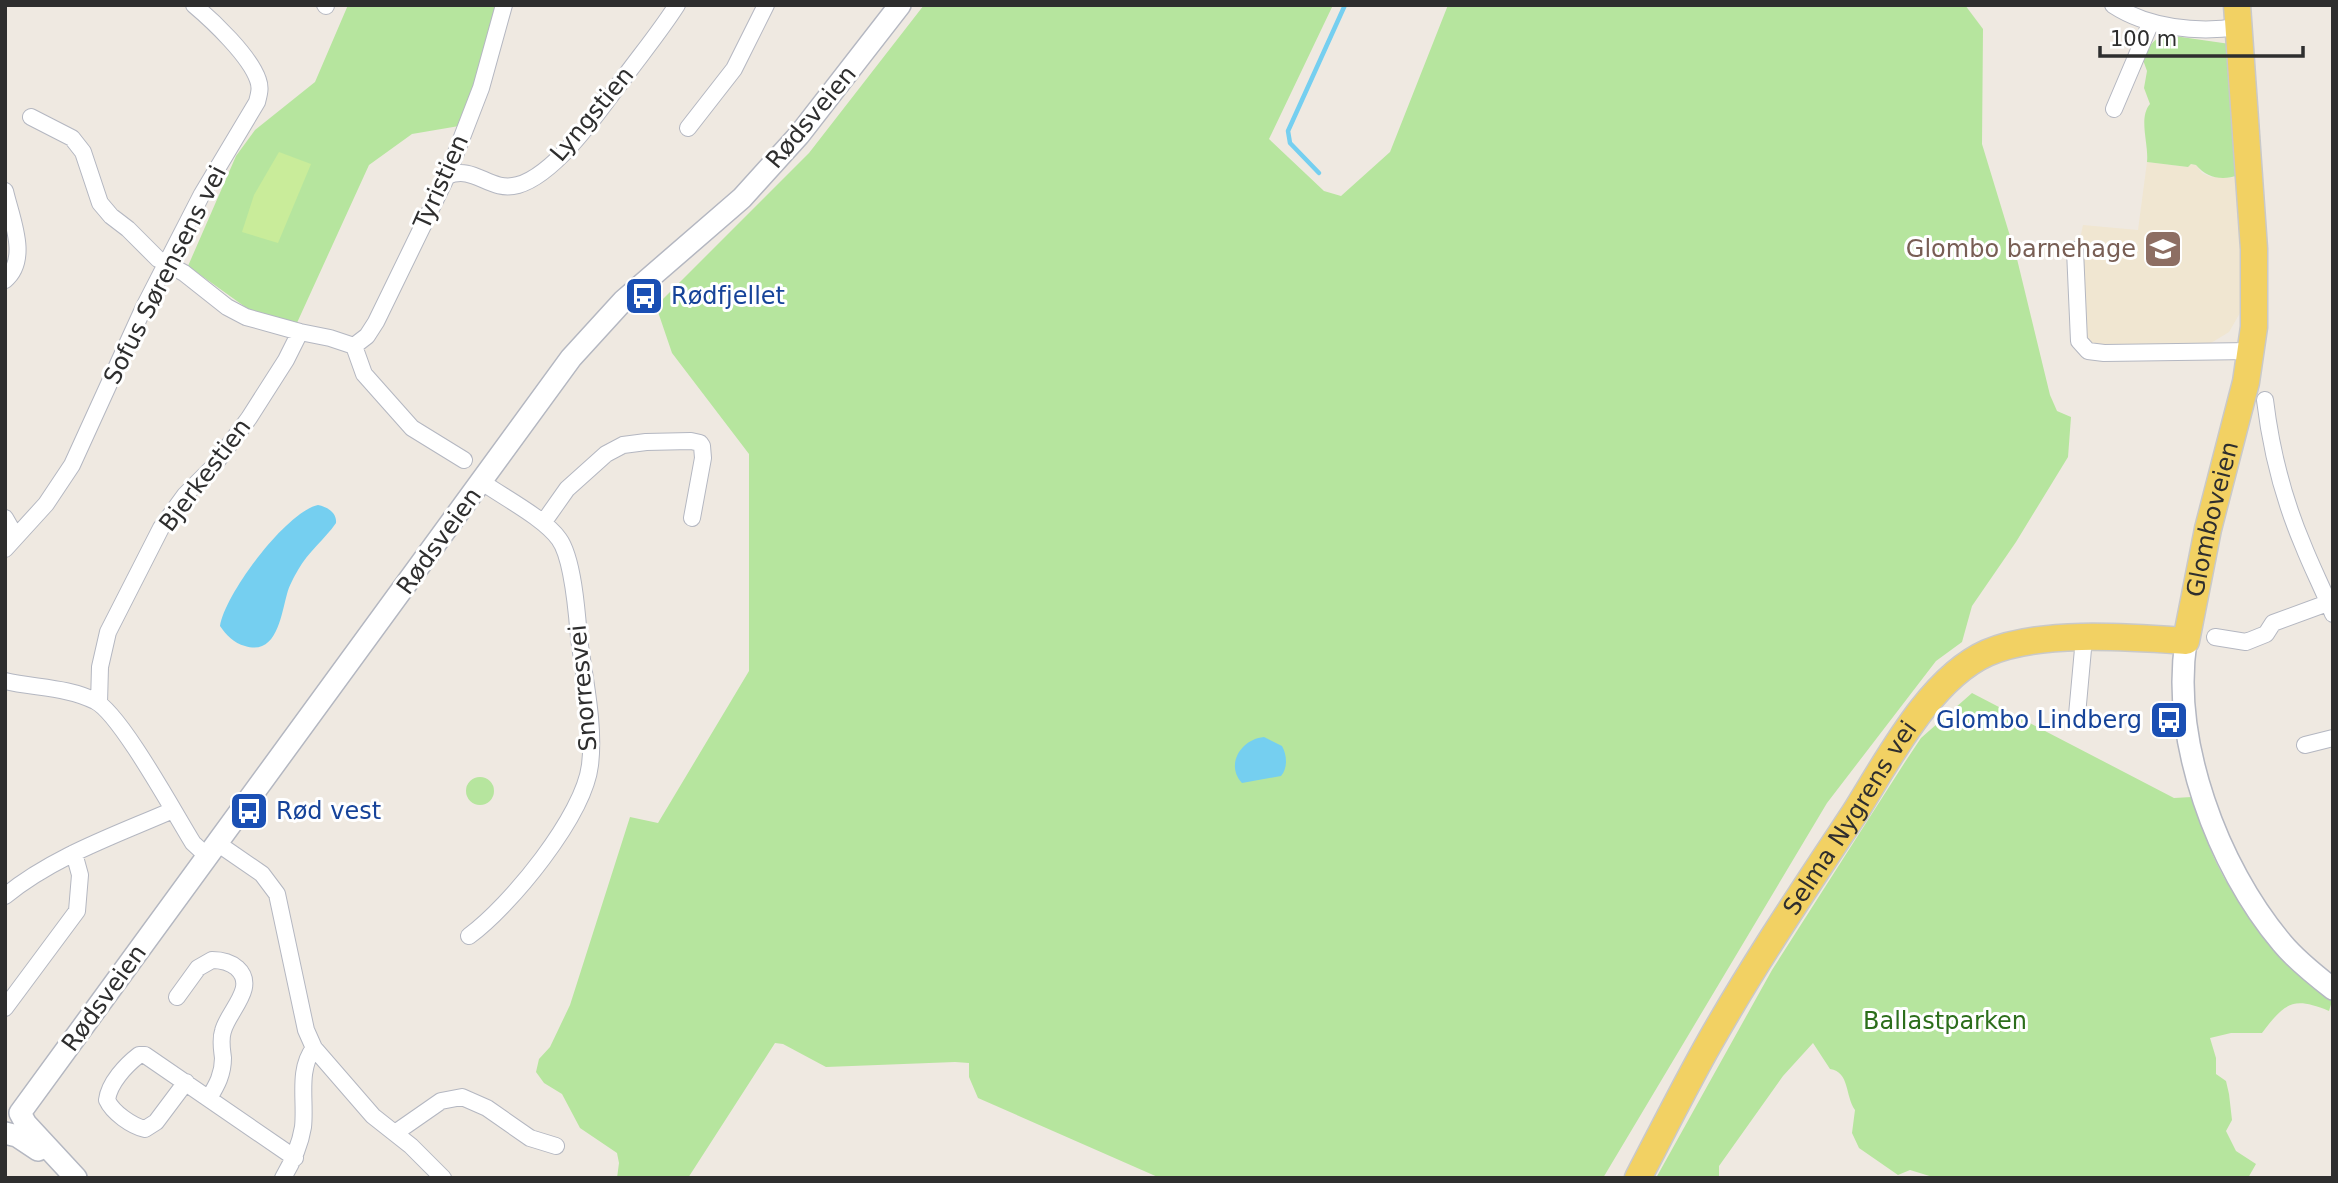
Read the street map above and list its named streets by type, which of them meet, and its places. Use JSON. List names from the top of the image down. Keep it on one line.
{"streets":{"main road":["Glomboveien","Selma Nygrens vei"],"street":["Lyngstien","Rødsveien","Tyristien","Sofus Sørensens vei","Bjerkestien","Snorresvei"]},"crossings":[["Lyngstien","Tyristien"],["Rødsveien","Snorresvei"],["Glomboveien","Selma Nygrens vei"]],"parks":["Ballastparken"],"places":{"school or university":["Glombo barnehage"],"bus stop":["Rødfjellet","Glombo Lindberg","Rød vest"]},"scale_bar":"100 m"}
